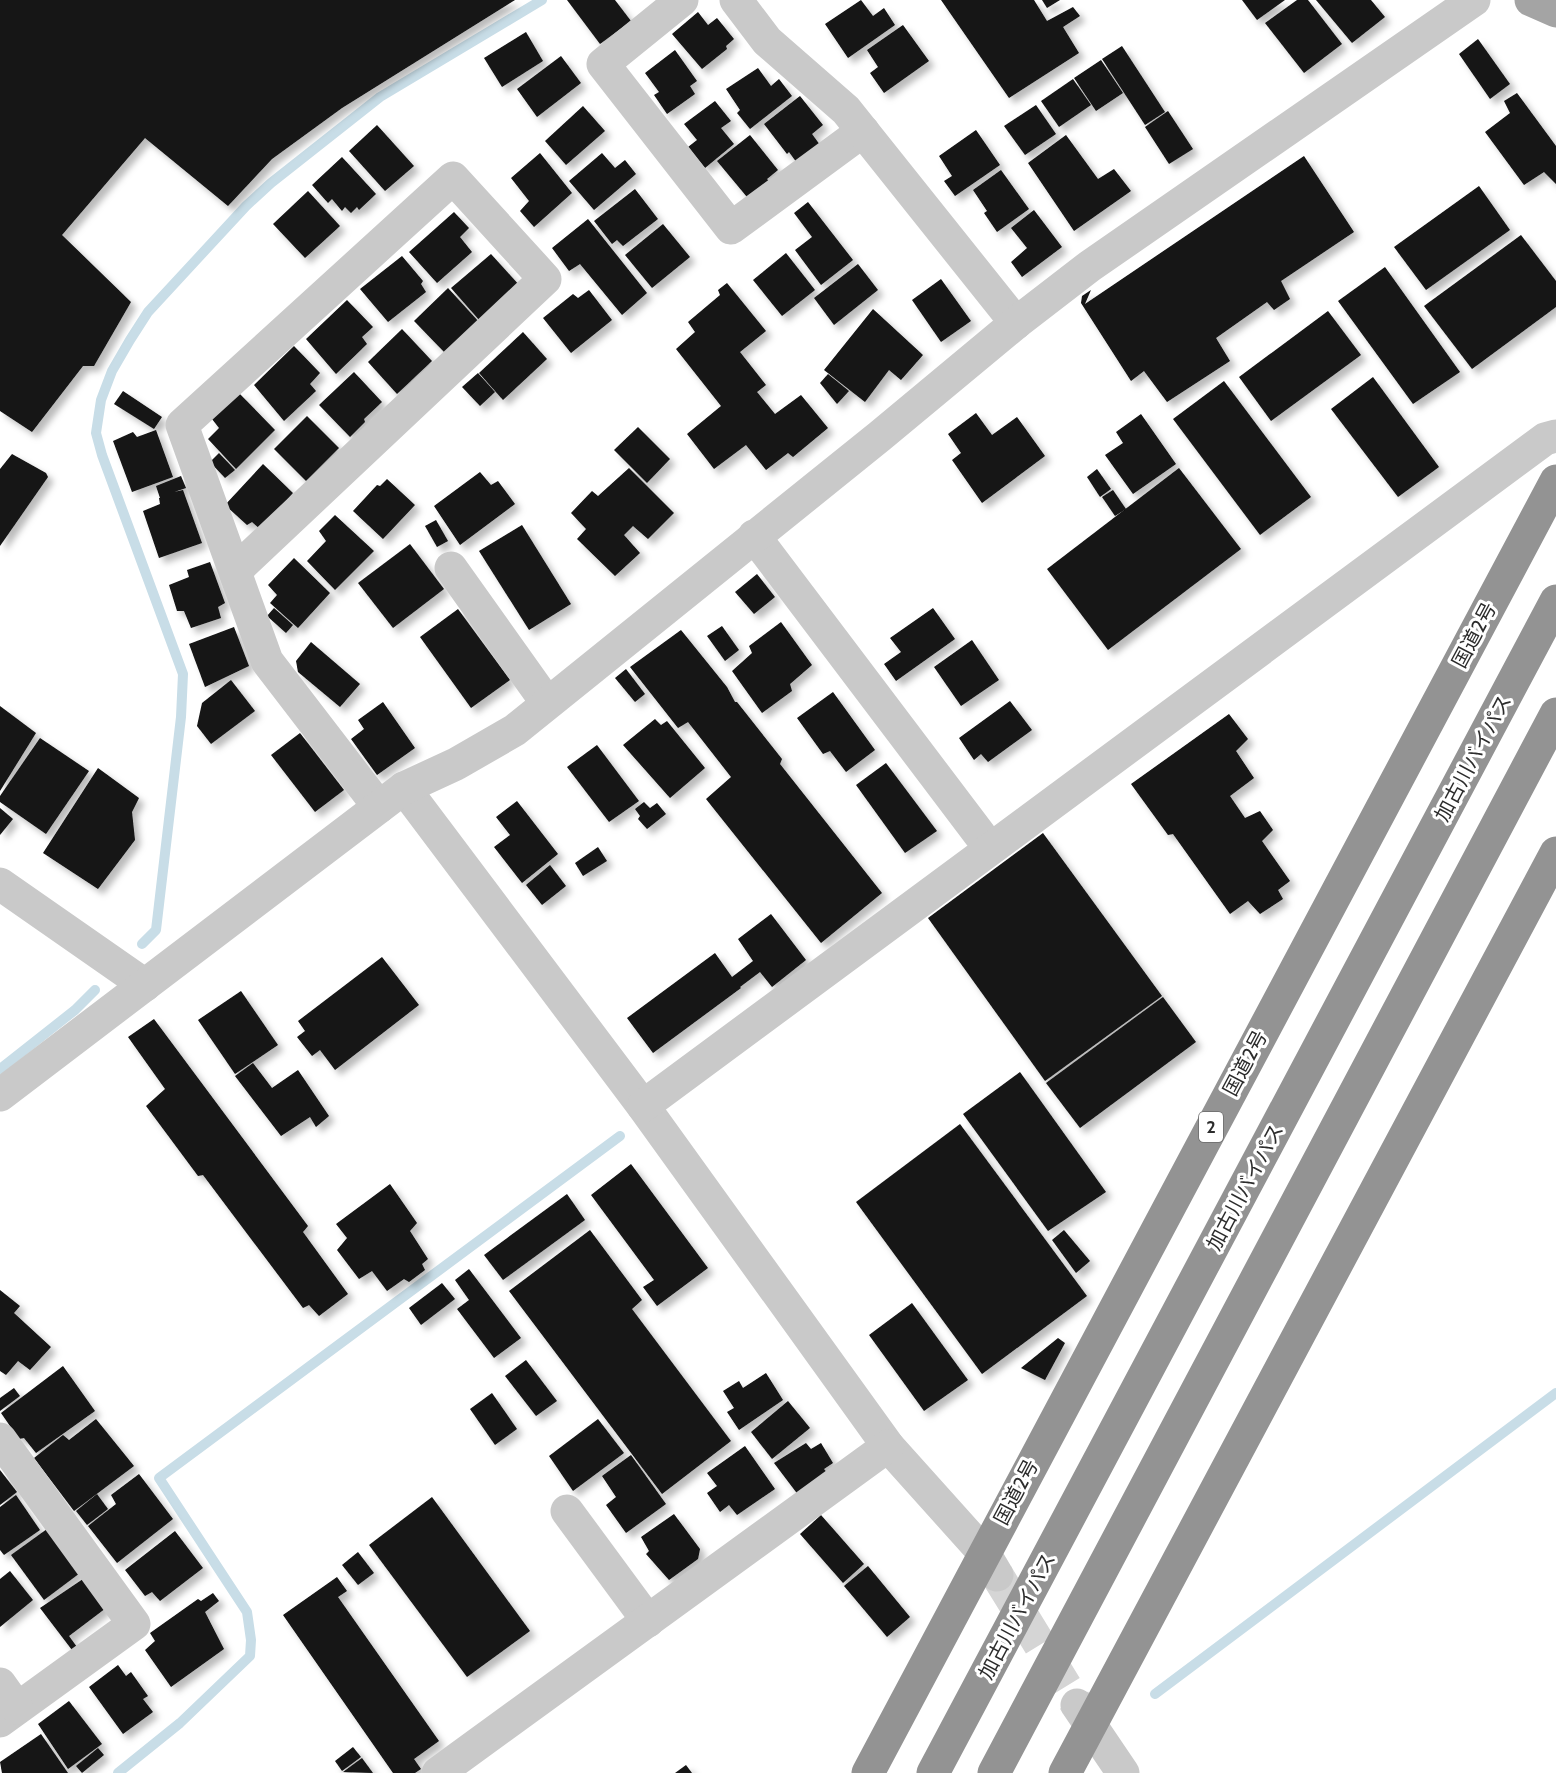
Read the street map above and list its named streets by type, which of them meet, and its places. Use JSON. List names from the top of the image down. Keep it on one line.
{"streets":{"highway":["国道2号","加古川バイパス","2"]}}
